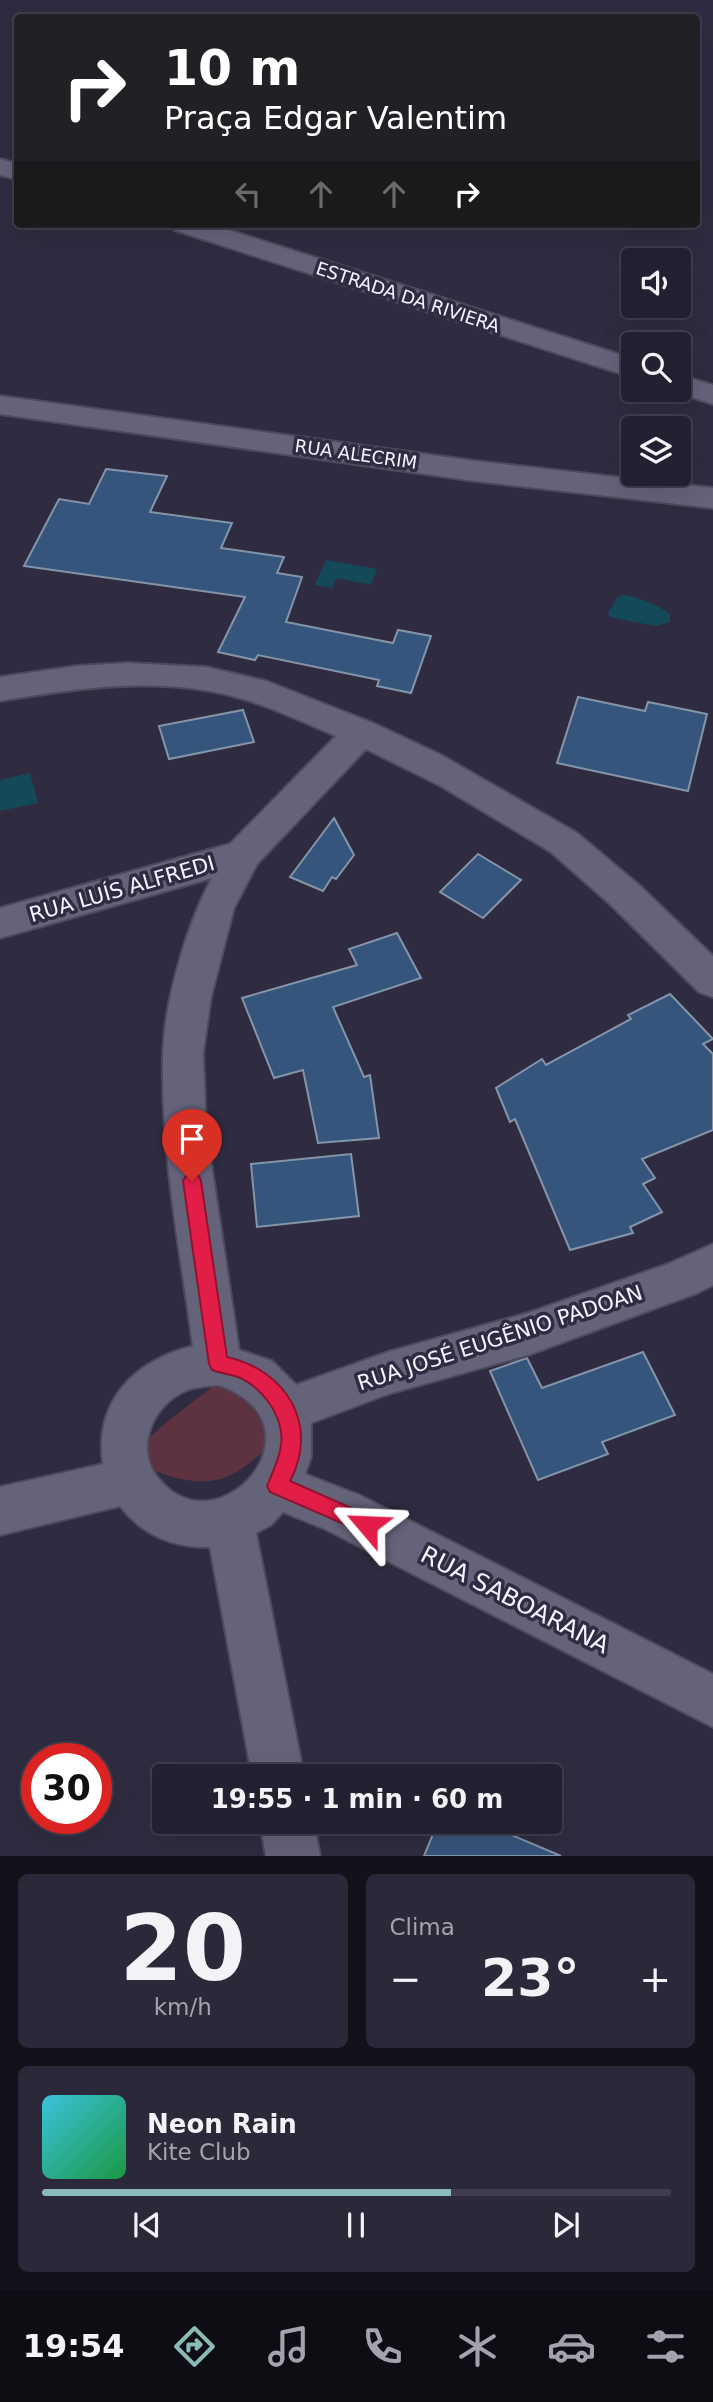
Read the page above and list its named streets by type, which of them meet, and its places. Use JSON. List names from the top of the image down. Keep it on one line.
{"streets":{"street":["ESTRADA DA RIVIERA","RUA ALECRIM","RUA LUÍS ALFREDI","RUA JOSÉ EUGÊNIO PADOAN","RUA SABOARANA"]},"crossings":[["RUA JOSÉ EUGÊNIO PADOAN","RUA SABOARANA"]],"page":{"turn":["10 m","Praça Edgar Valentim"],"limit":"30","trip":"19:55 · 1 min · 60 m","tile":[["20","km/h"],"Clima"],"heat":["−","23°","+"],"song":["Neon Rain","Kite Club"],"tabs":"19:54"}}
